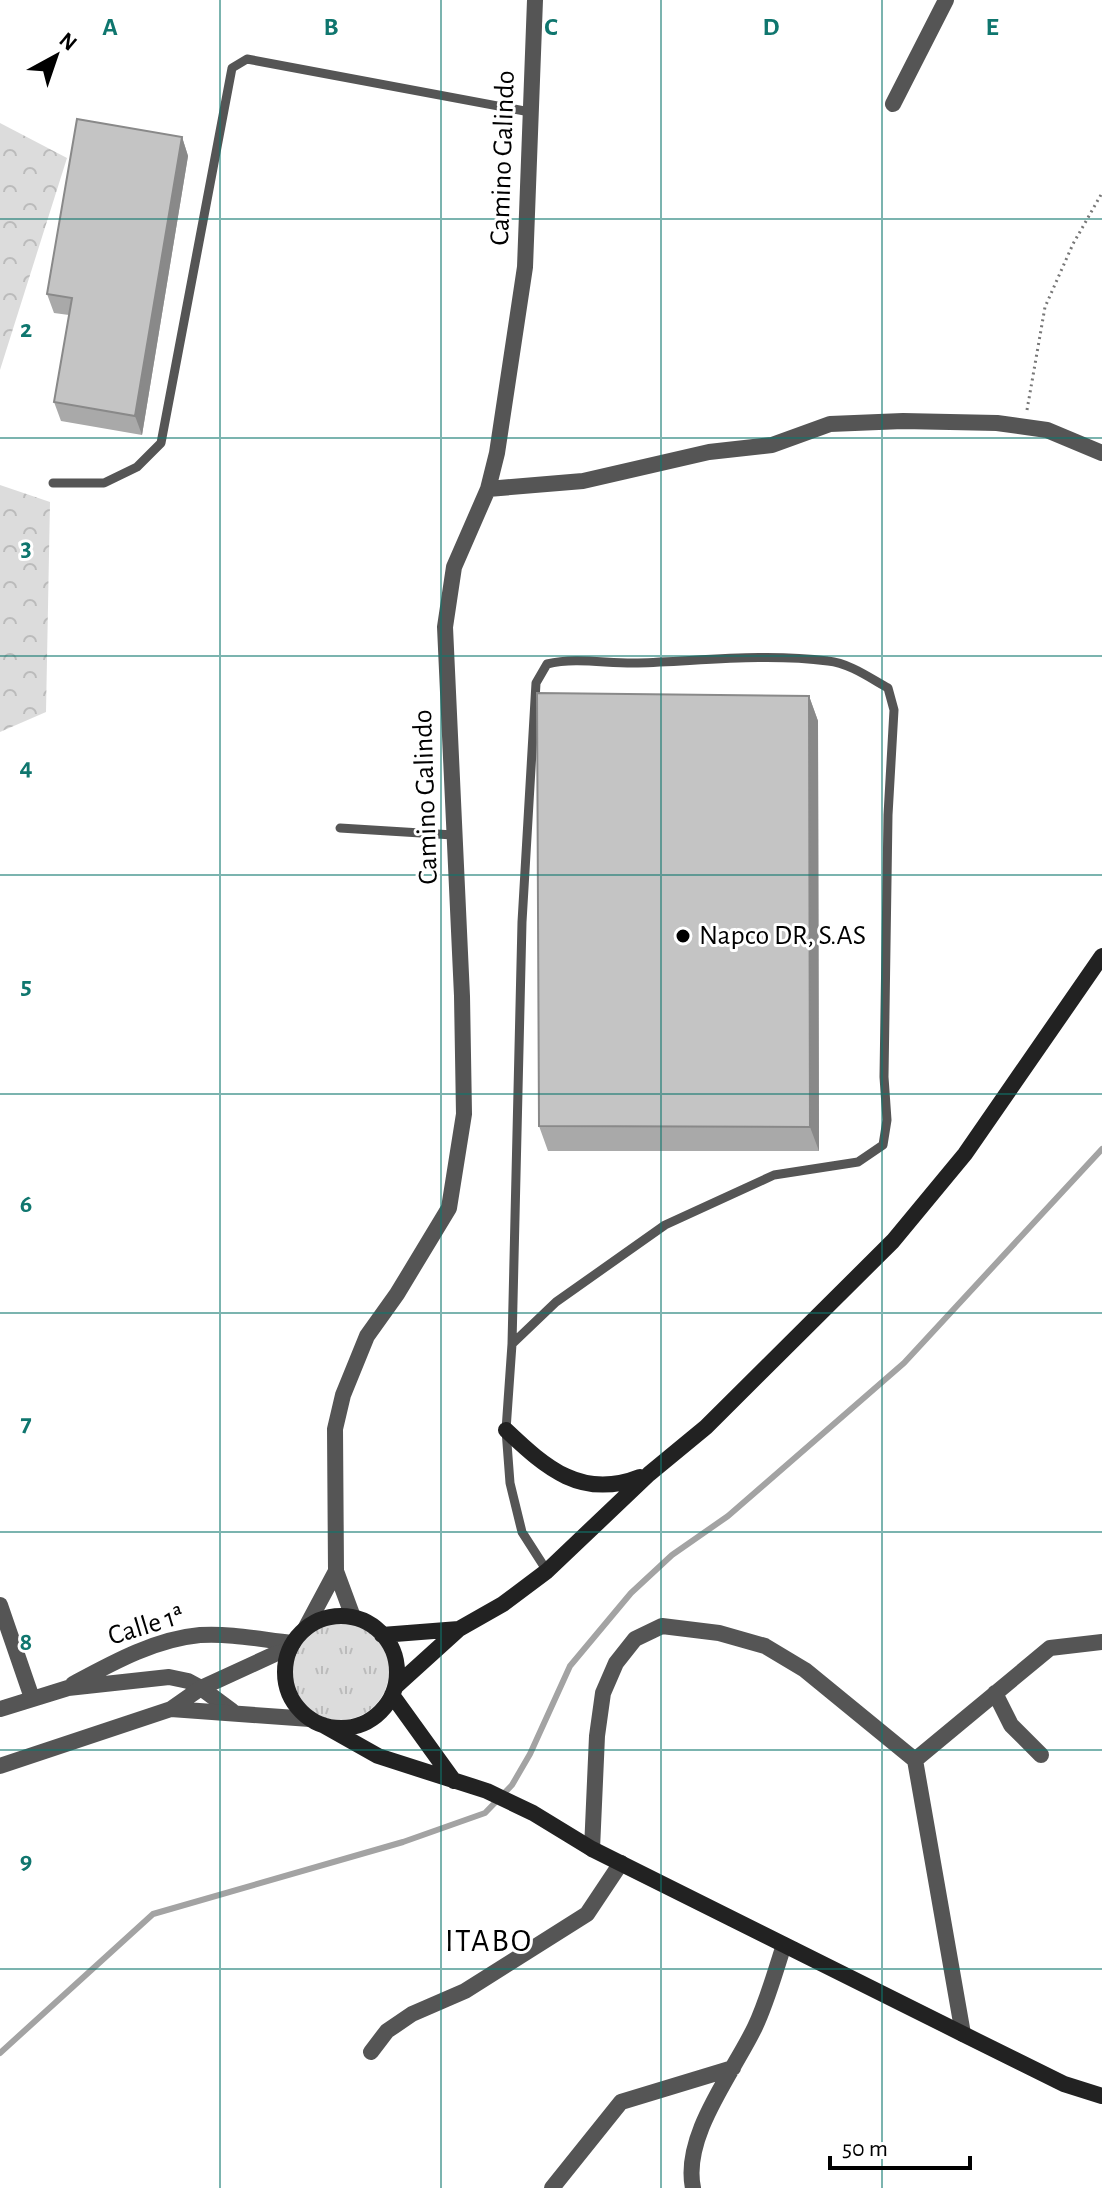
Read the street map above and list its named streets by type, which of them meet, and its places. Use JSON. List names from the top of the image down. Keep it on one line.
{"streets":{"street":["Camino Galindo","Calle 1ª"]},"crossings":[["Camino Galindo","Calle 1ª"]],"districts":["ITABO"],"places":["Napco DR, S.AS"],"scale_bar":"50 m","north":"top right","grid":{"columns":["A","B","C","D","E"],"rows":["2","3","4","5","6","7","8","9"]}}
